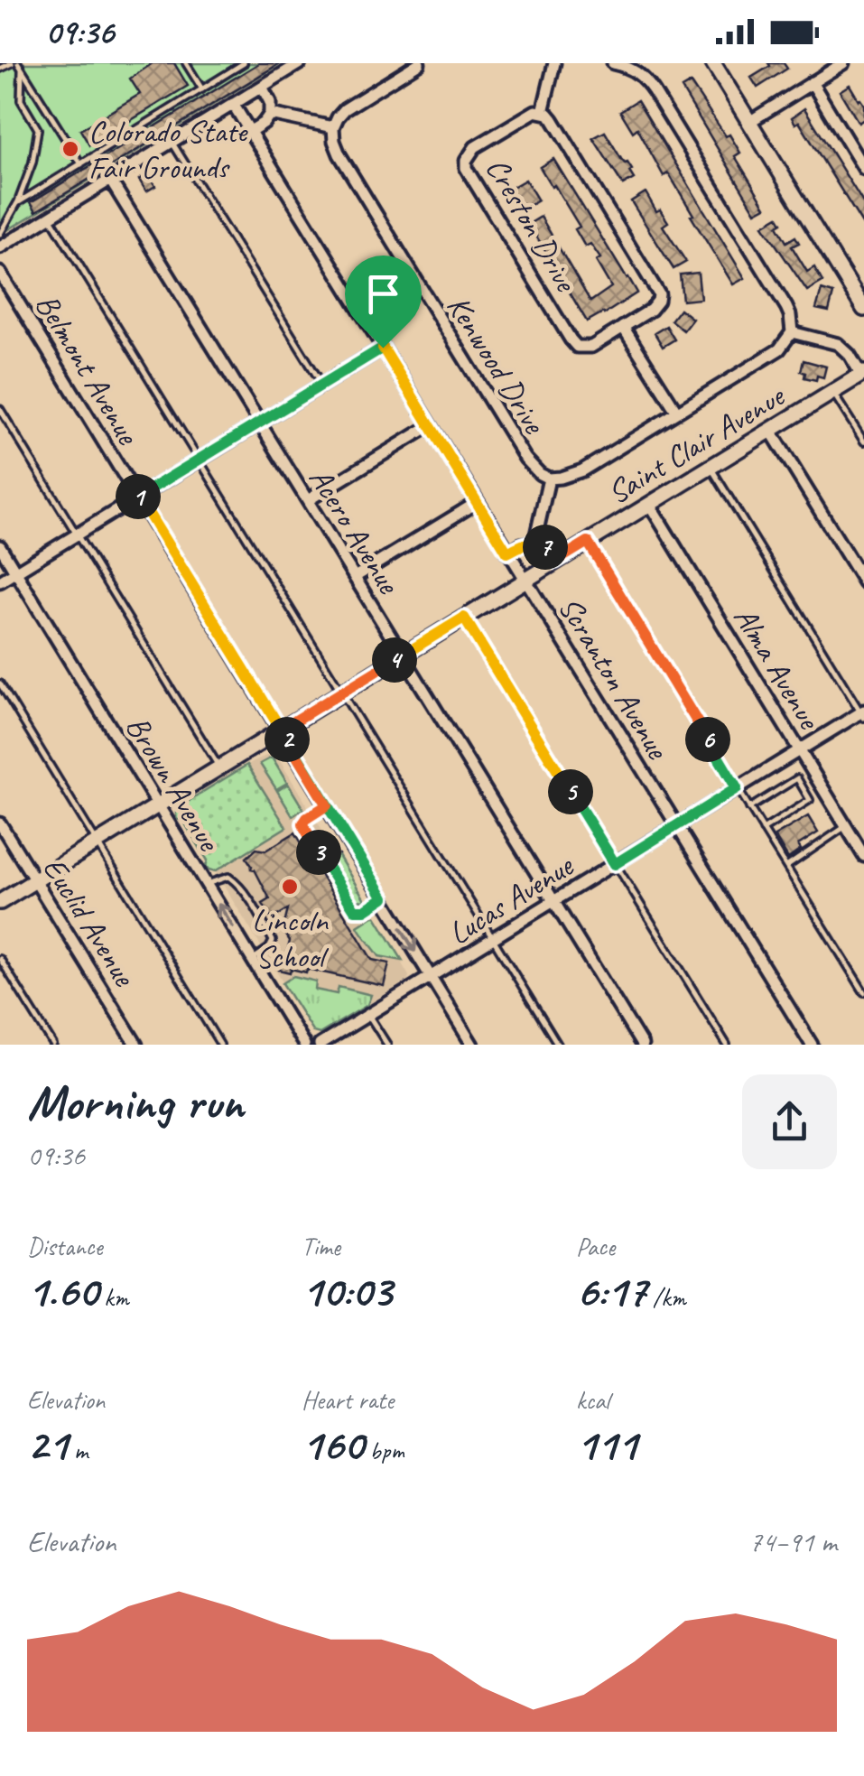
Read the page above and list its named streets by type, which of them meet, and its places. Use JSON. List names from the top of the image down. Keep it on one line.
{"streets":{"street":["Creston Drive","Kenwood Drive","Belmont Avenue","Saint Clair Avenue","Acero Avenue","Alma Avenue","Scranton Avenue","Brown Avenue","Lucas Avenue","Euclid Avenue"]},"crossings":[["Belmont Avenue","Saint Clair Avenue"],["Belmont Avenue","Lucas Avenue"],["Saint Clair Avenue","Acero Avenue"],["Saint Clair Avenue","Alma Avenue"],["Saint Clair Avenue","Scranton Avenue"],["Saint Clair Avenue","Brown Avenue"],["Saint Clair Avenue","Euclid Avenue"],["Acero Avenue","Lucas Avenue"],["Alma Avenue","Lucas Avenue"],["Scranton Avenue","Lucas Avenue"]],"places":["Colorado State Fair Grounds","Lincoln School"],"page":{"status":"09:36","pins":["1","7","4","2","6","5","3"],"heading":["Morning run","09:36"],"stats":[["Distance","1.60 km"],["Time","10:03"],["Pace","6:17 /km"],["Elevation","21 m"],["Heart rate","160 bpm"],["kcal","111"]],"chart":["Elevation","74–91 m"]}}
